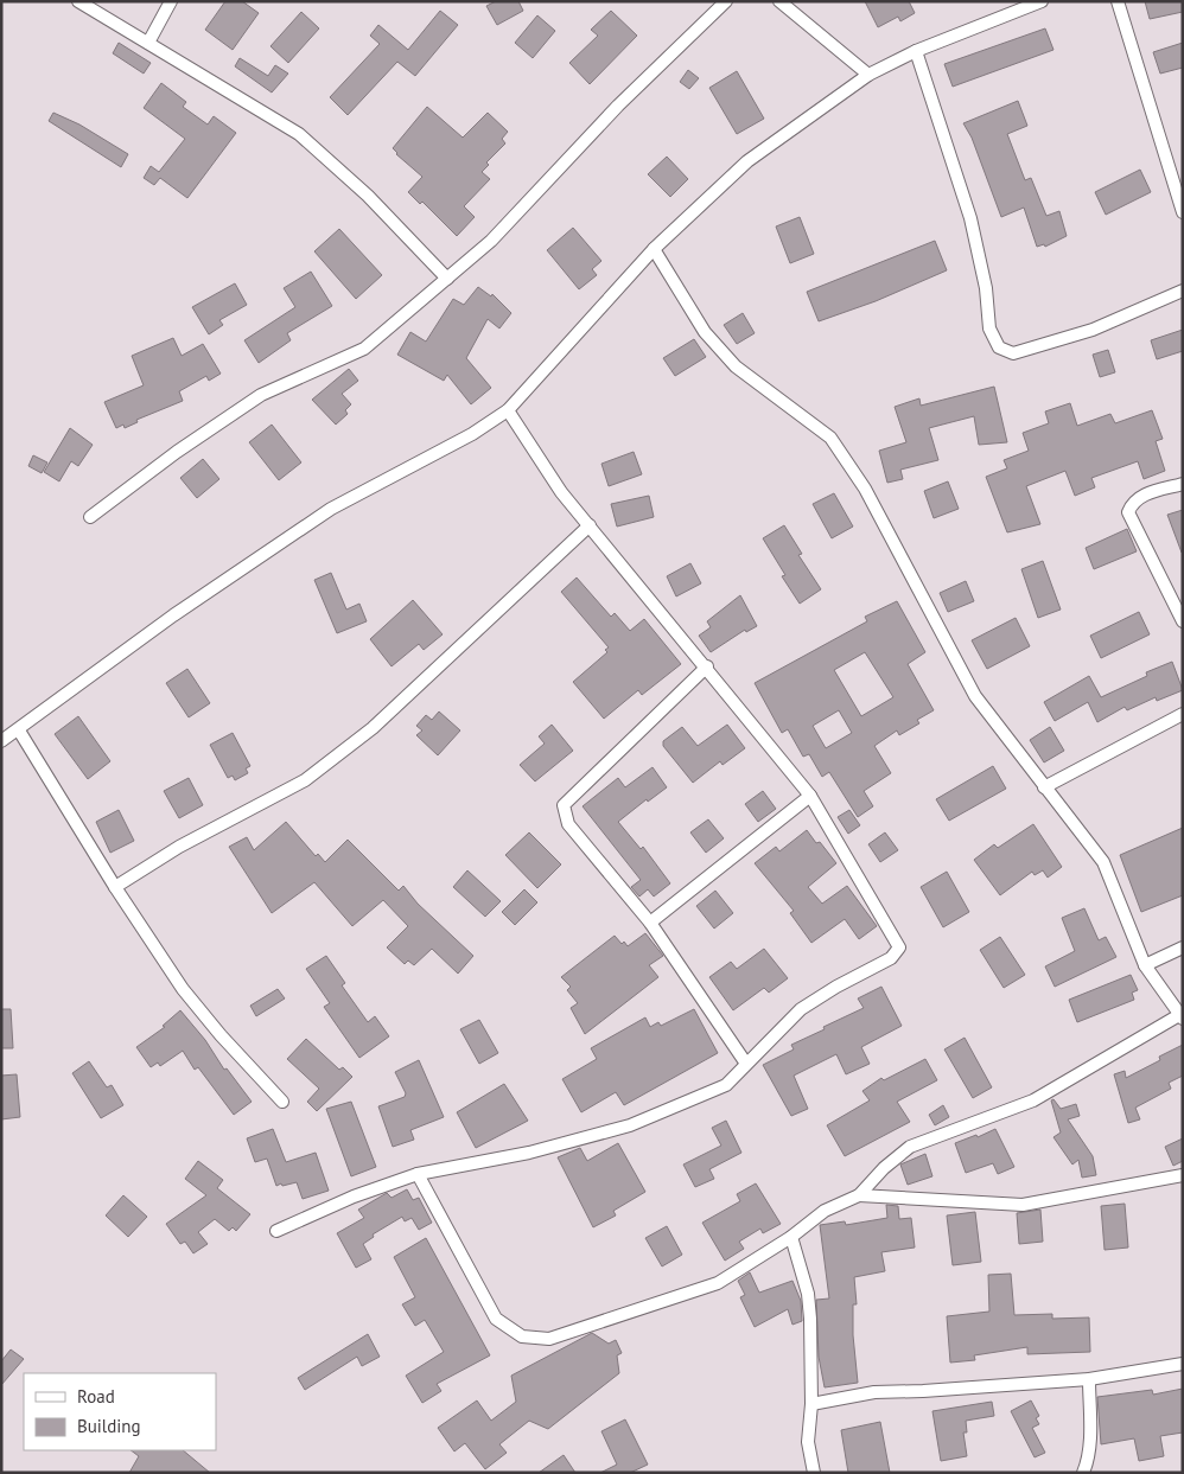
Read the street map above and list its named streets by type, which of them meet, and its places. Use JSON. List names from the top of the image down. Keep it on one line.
{"legend":["Road","Building"]}
